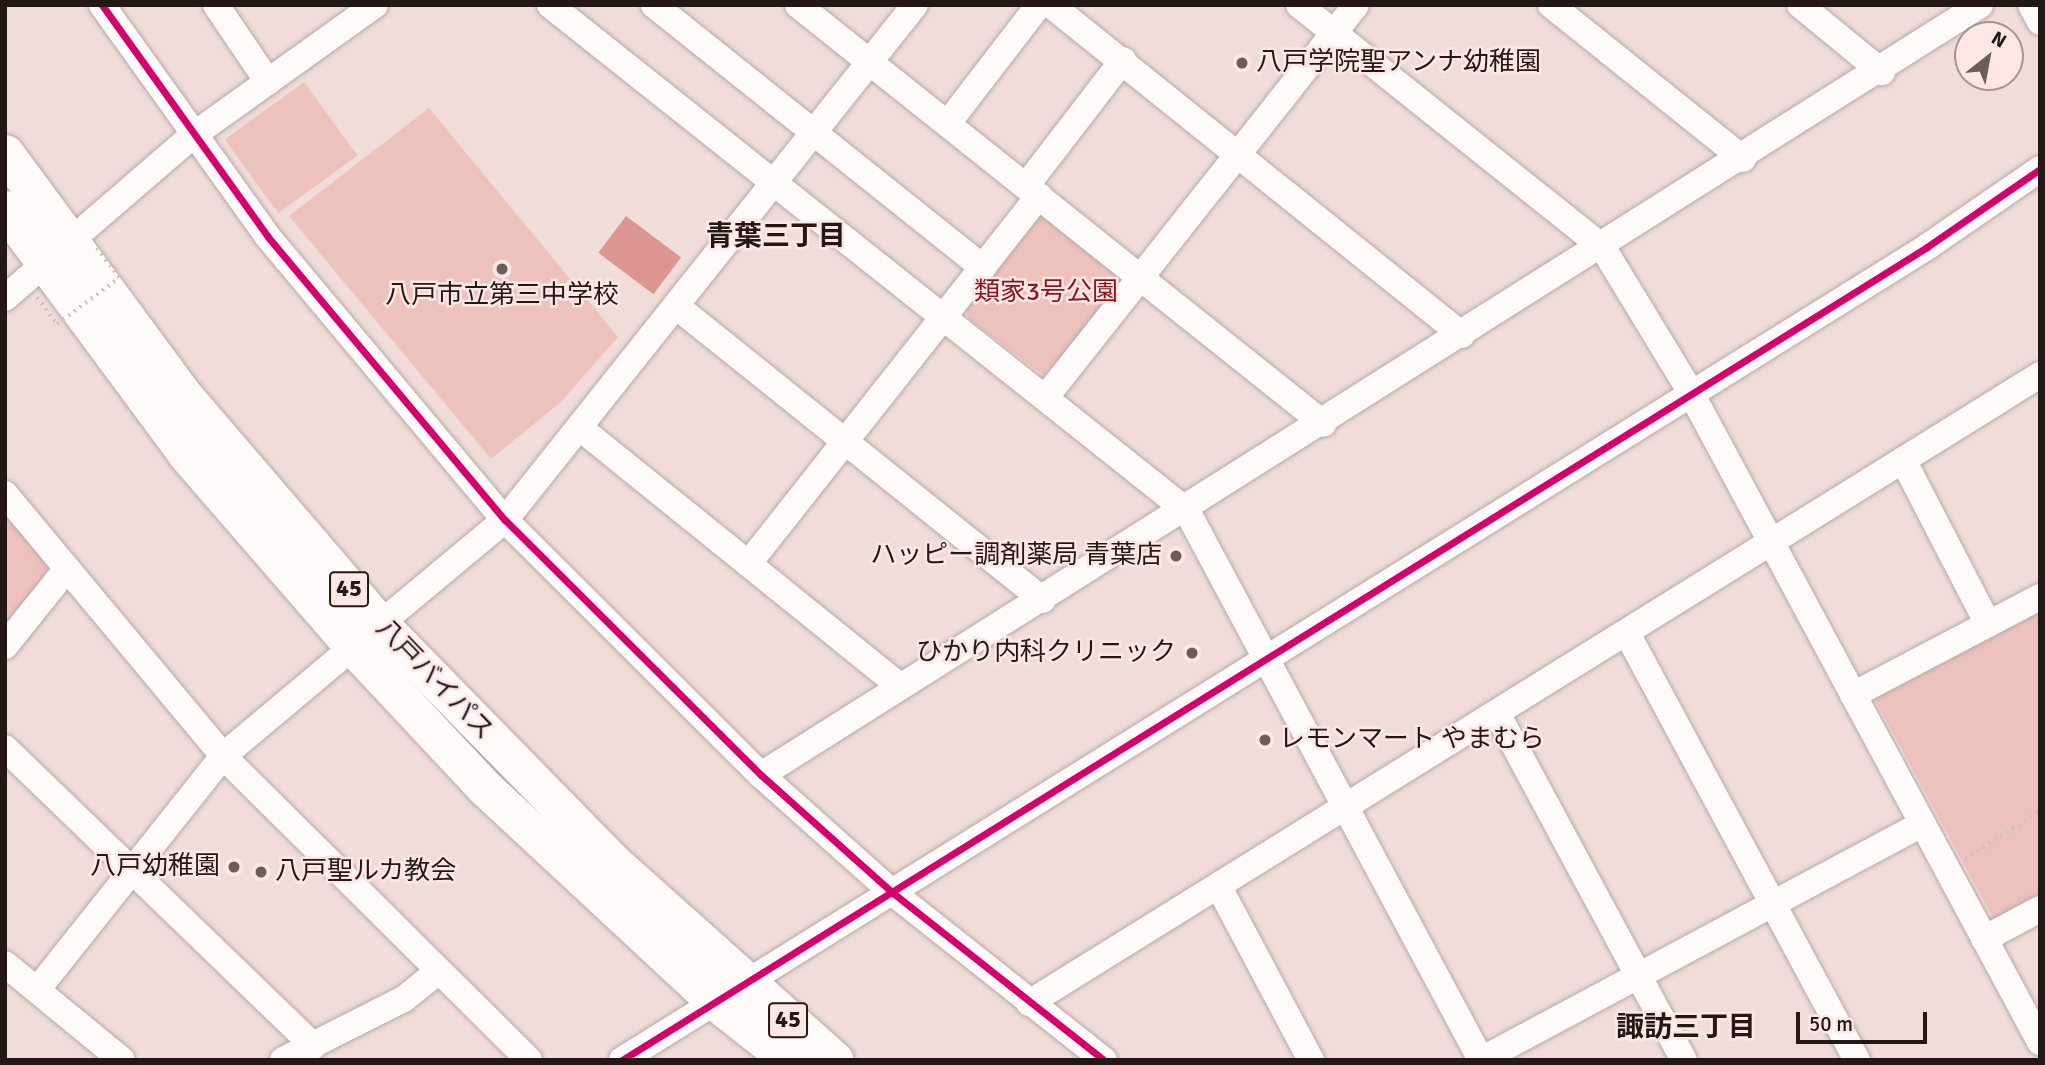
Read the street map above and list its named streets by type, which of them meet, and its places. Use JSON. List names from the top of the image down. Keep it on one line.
{"streets":{"highway":["45","八戸バイパス"]},"districts":["青葉三丁目","諏訪三丁目"],"parks":["類家3号公園"],"places":["八戸学院聖アンナ幼稚園","八戸市立第三中学校","ハッピー調剤薬局 青葉店","ひかり内科クリニック","レモンマート やまむら","八戸幼稚園","八戸聖ルカ教会"],"scale_bar":"50 m","north":"top right"}
